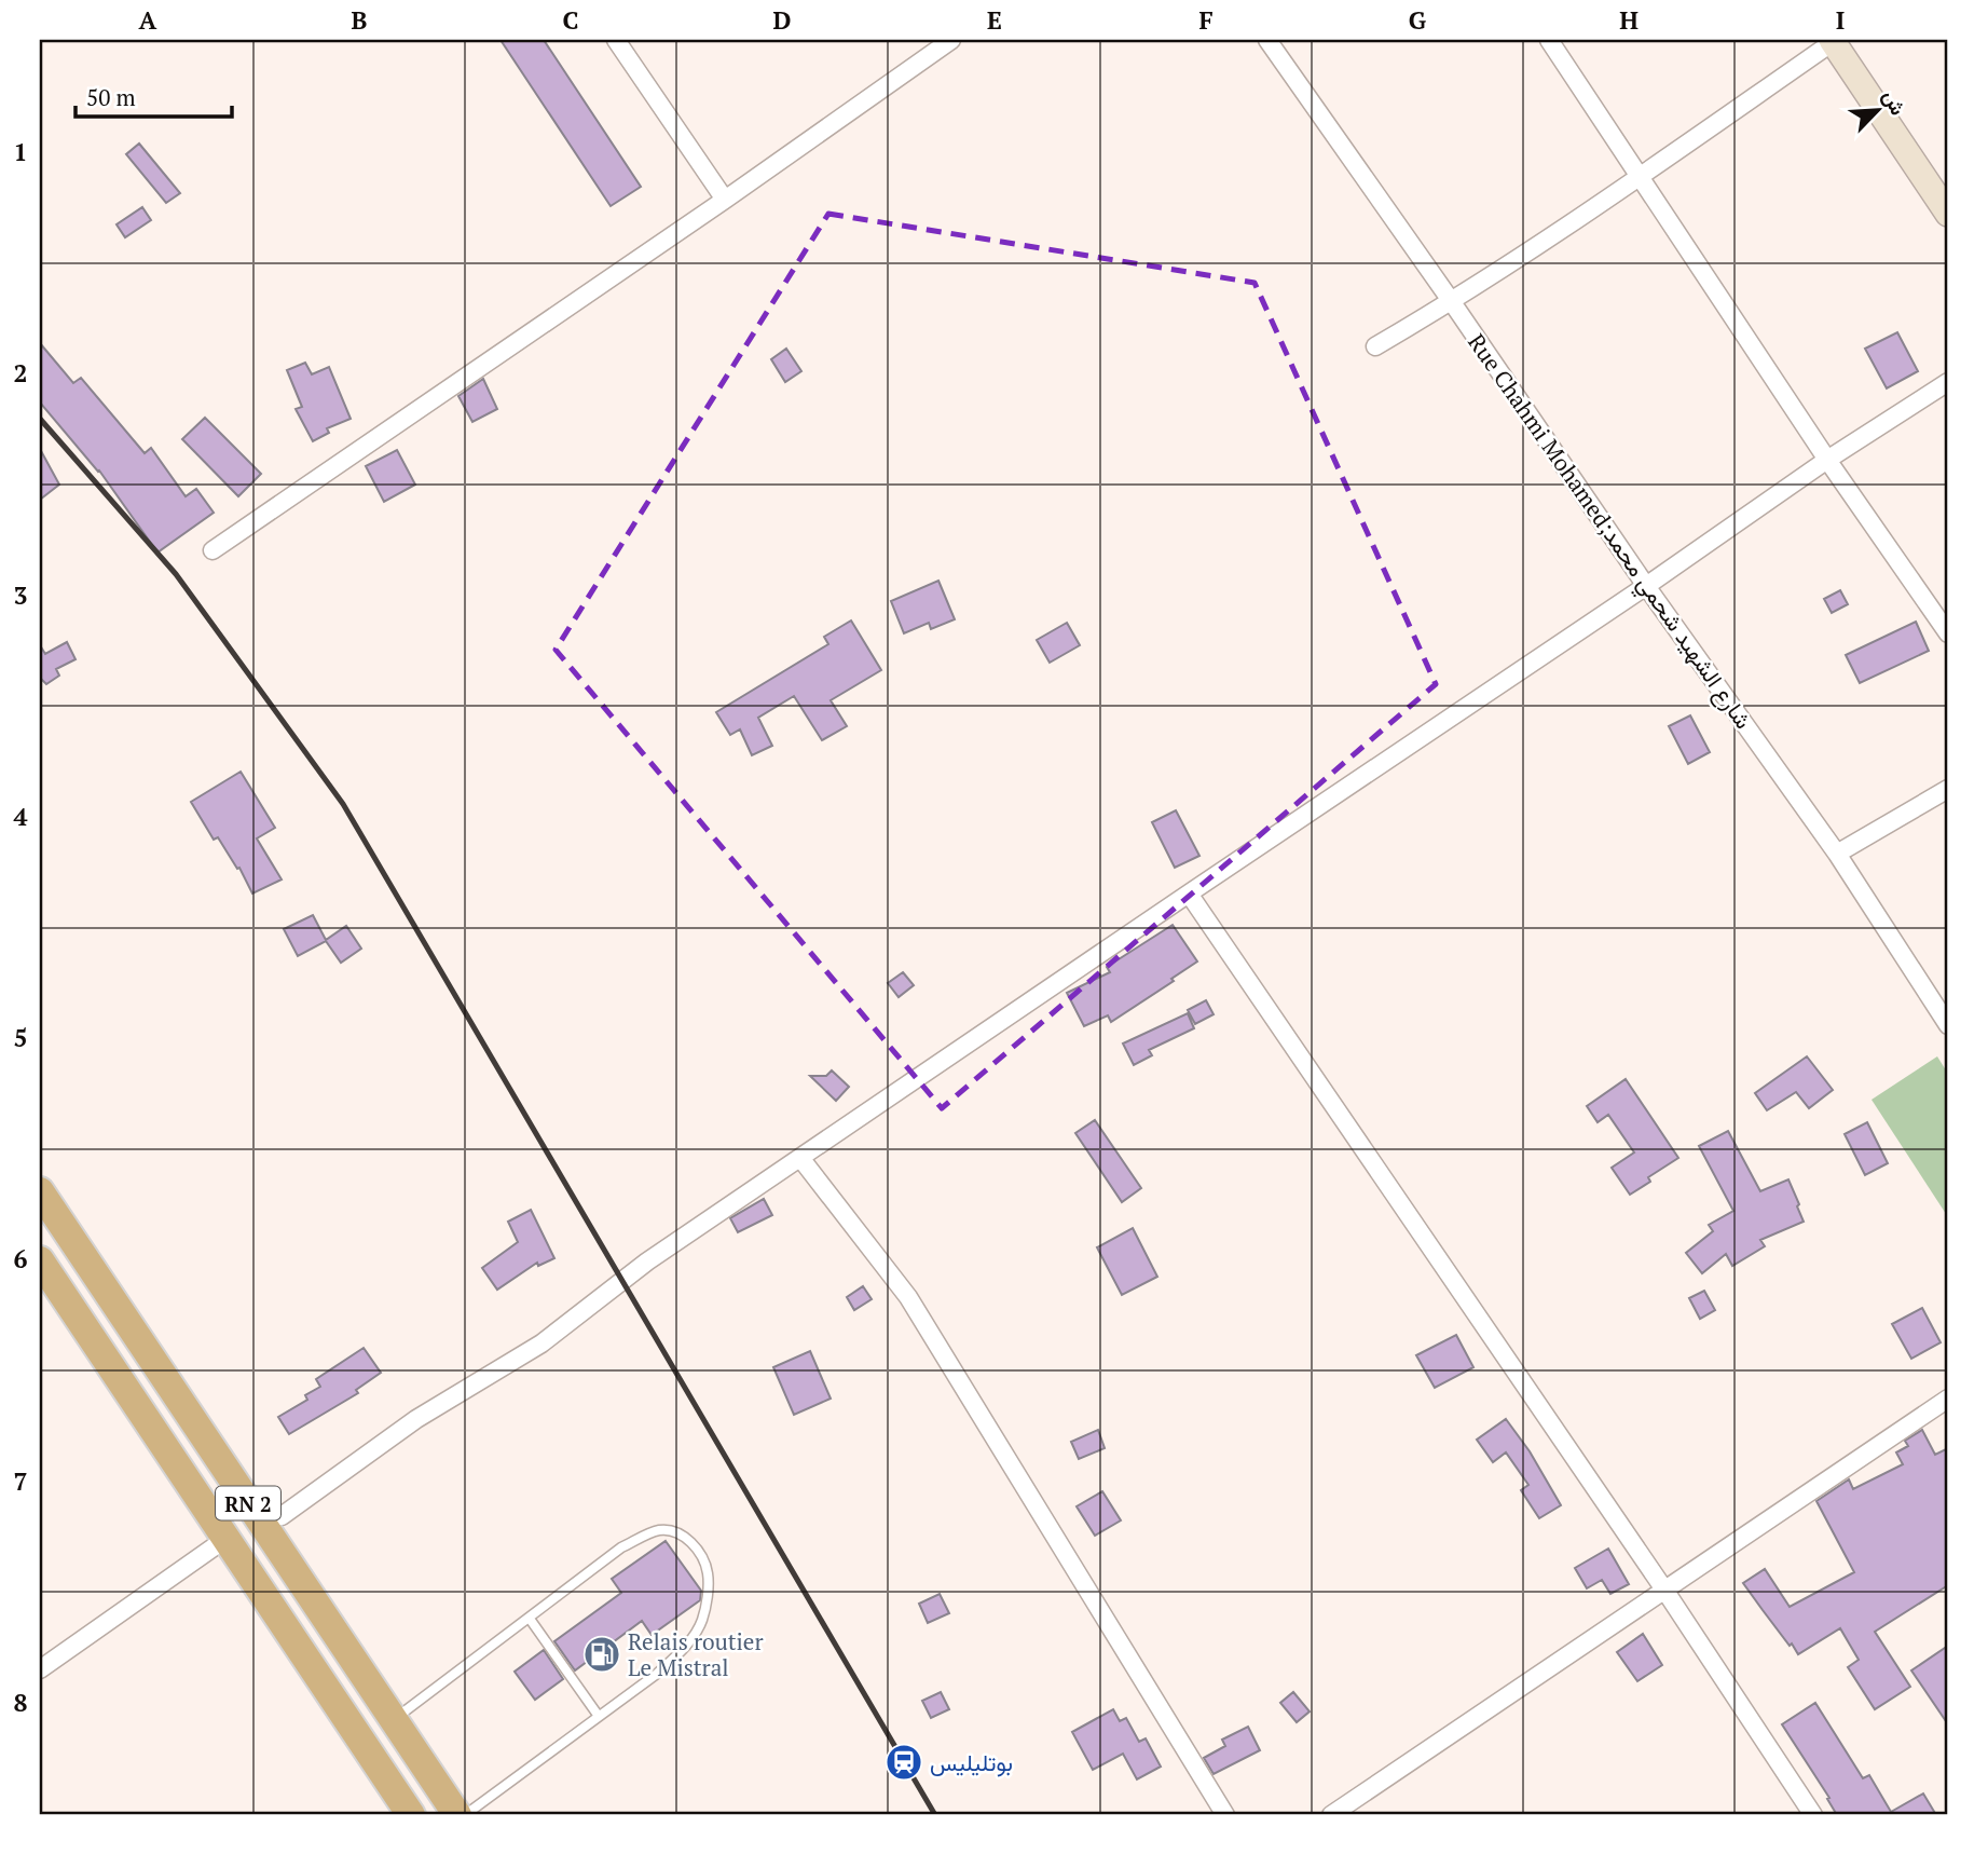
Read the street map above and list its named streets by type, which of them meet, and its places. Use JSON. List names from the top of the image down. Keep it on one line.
{"streets":{"highway":["RN 2"],"street":["Rue Chahmi Mohamed;شارع الشهيد شحمي محمد"]},"places":{"fuel station":["Relais routier Le Mistral"],"station":["بوتليليس"]},"scale_bar":"50 m","north":"top right","grid":{"columns":["A","B","C","D","E","F","G","H","I"],"rows":["1","2","3","4","5","6","7","8"]}}
